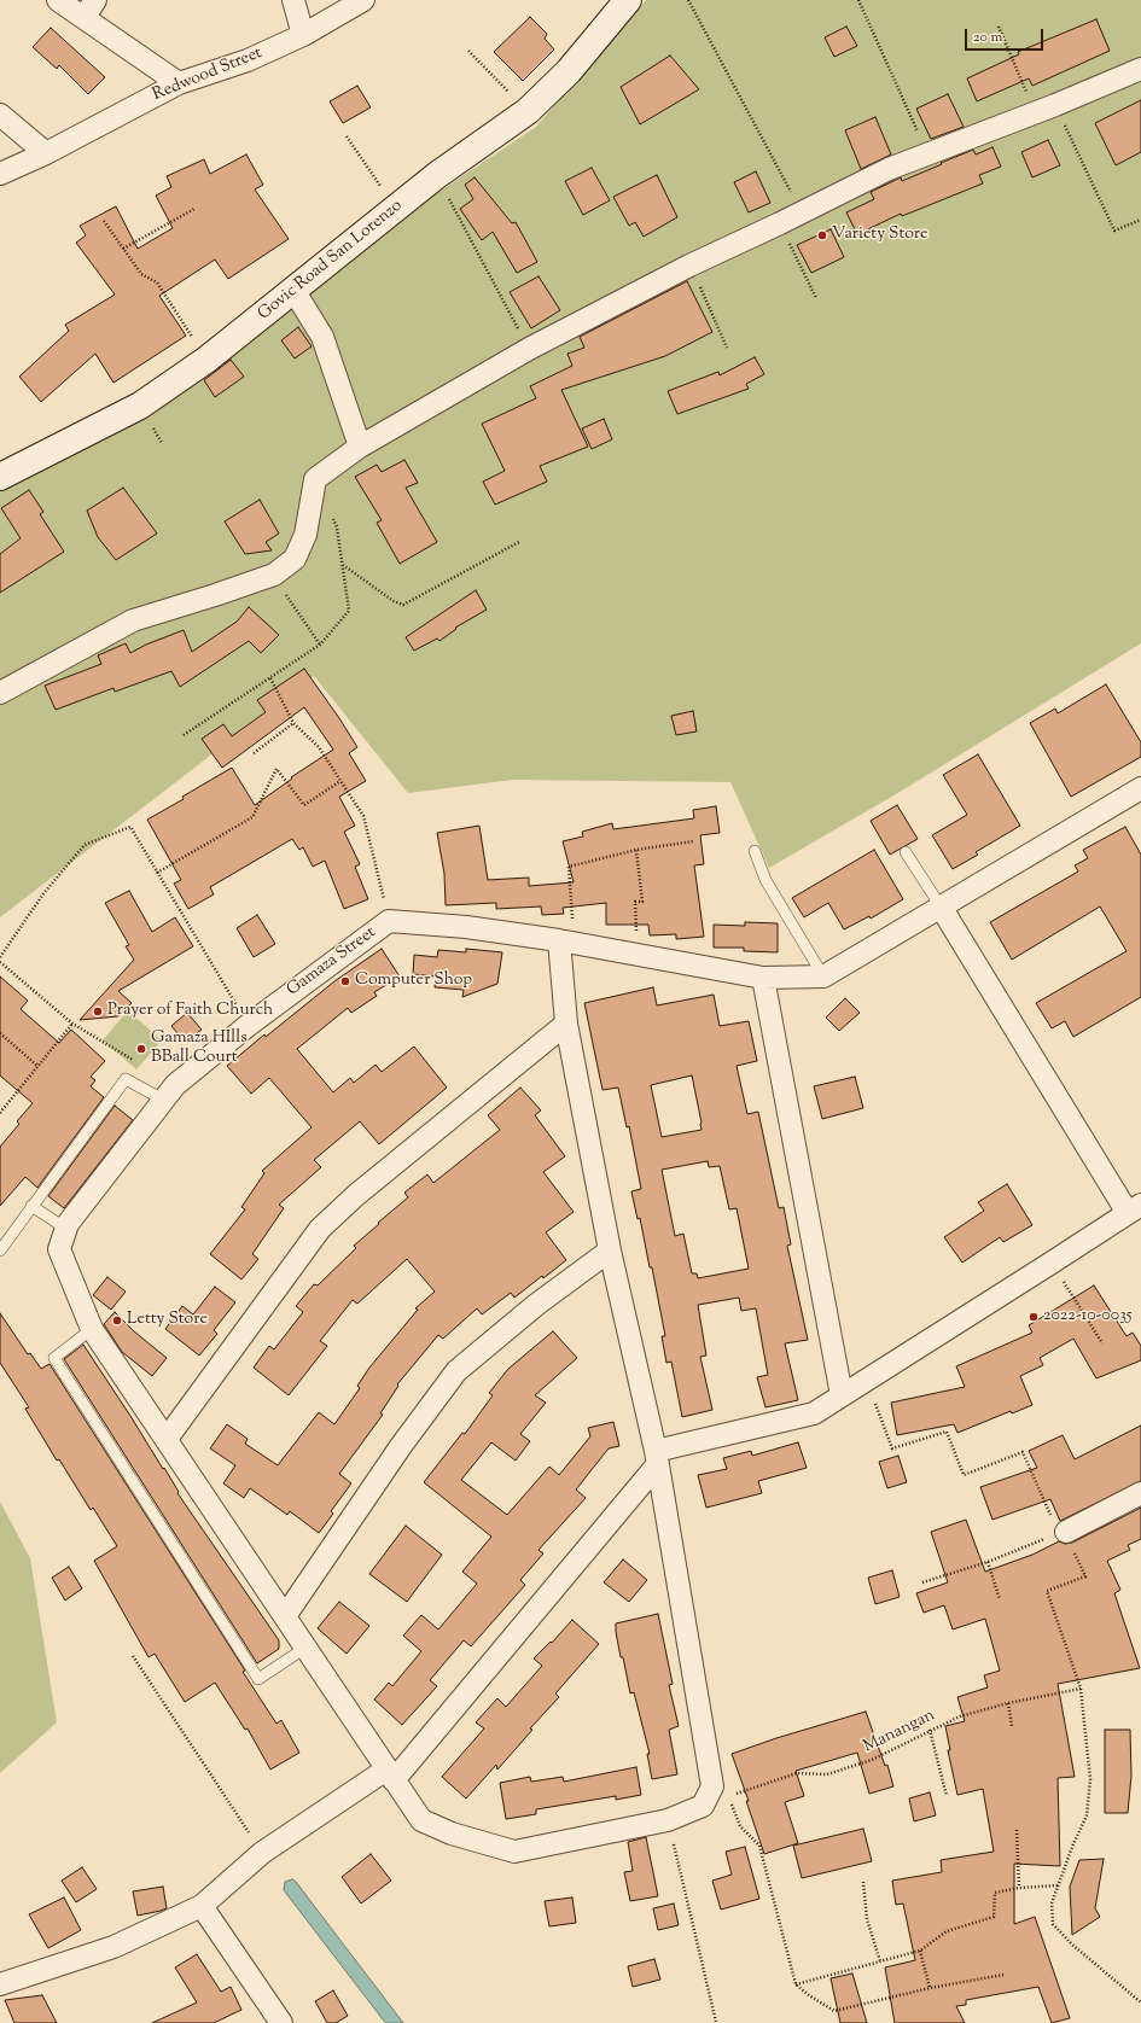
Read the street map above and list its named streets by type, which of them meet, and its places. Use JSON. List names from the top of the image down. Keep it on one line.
{"streets":{"main road":["Govic Road San Lorenzo"],"street":["Redwood Street","Gamaza Street"],"path":["Manangan"]},"crossings":[["Gamaza Street","Manangan"]],"places":["Variety Store","Computer Shop","Prayer of Faith Church","Gamaza HIlls BBall Court","2022-10-0035","Letty Store"],"scale_bar":"20 m"}
